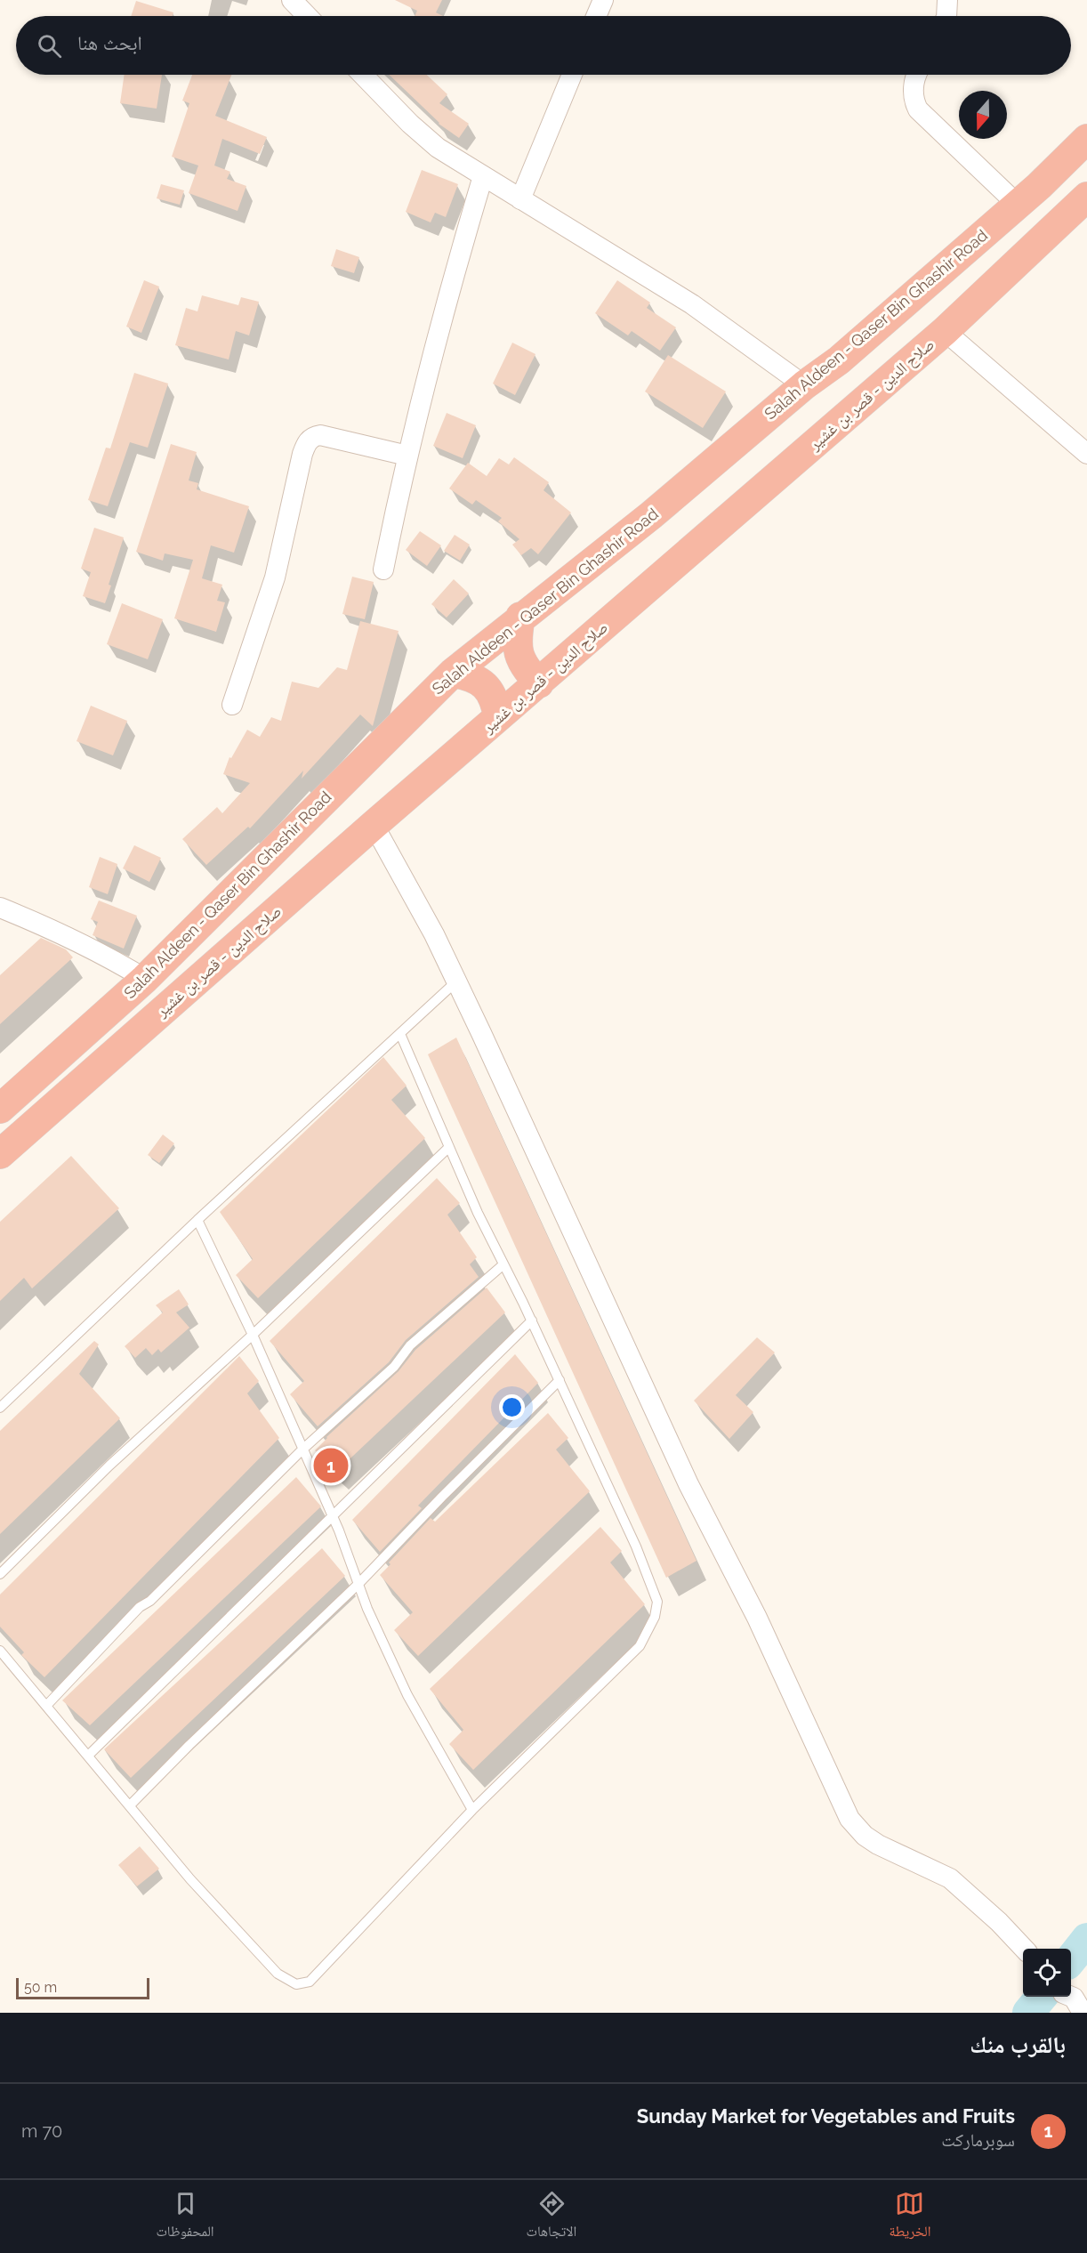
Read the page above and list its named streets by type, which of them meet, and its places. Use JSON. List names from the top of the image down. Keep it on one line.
{"streets":{"highway":["Salah Aldeen - Qaser Bin Ghashir Road","صلاح الدين - قصر بن غشير"]},"scale_bar":"50 m","north":"bottom","page":{"search":"ابحث هنا","pins":"1","scale":"50 m","heading":"بالقرب منك","list":[{"mark":"1","name":"Sunday Market for Vegetables and Fruits","note":"سوبرماركت","value":"70 m"}],"nav":["الخريطة","الاتجاهات","المحفوظات"]}}
